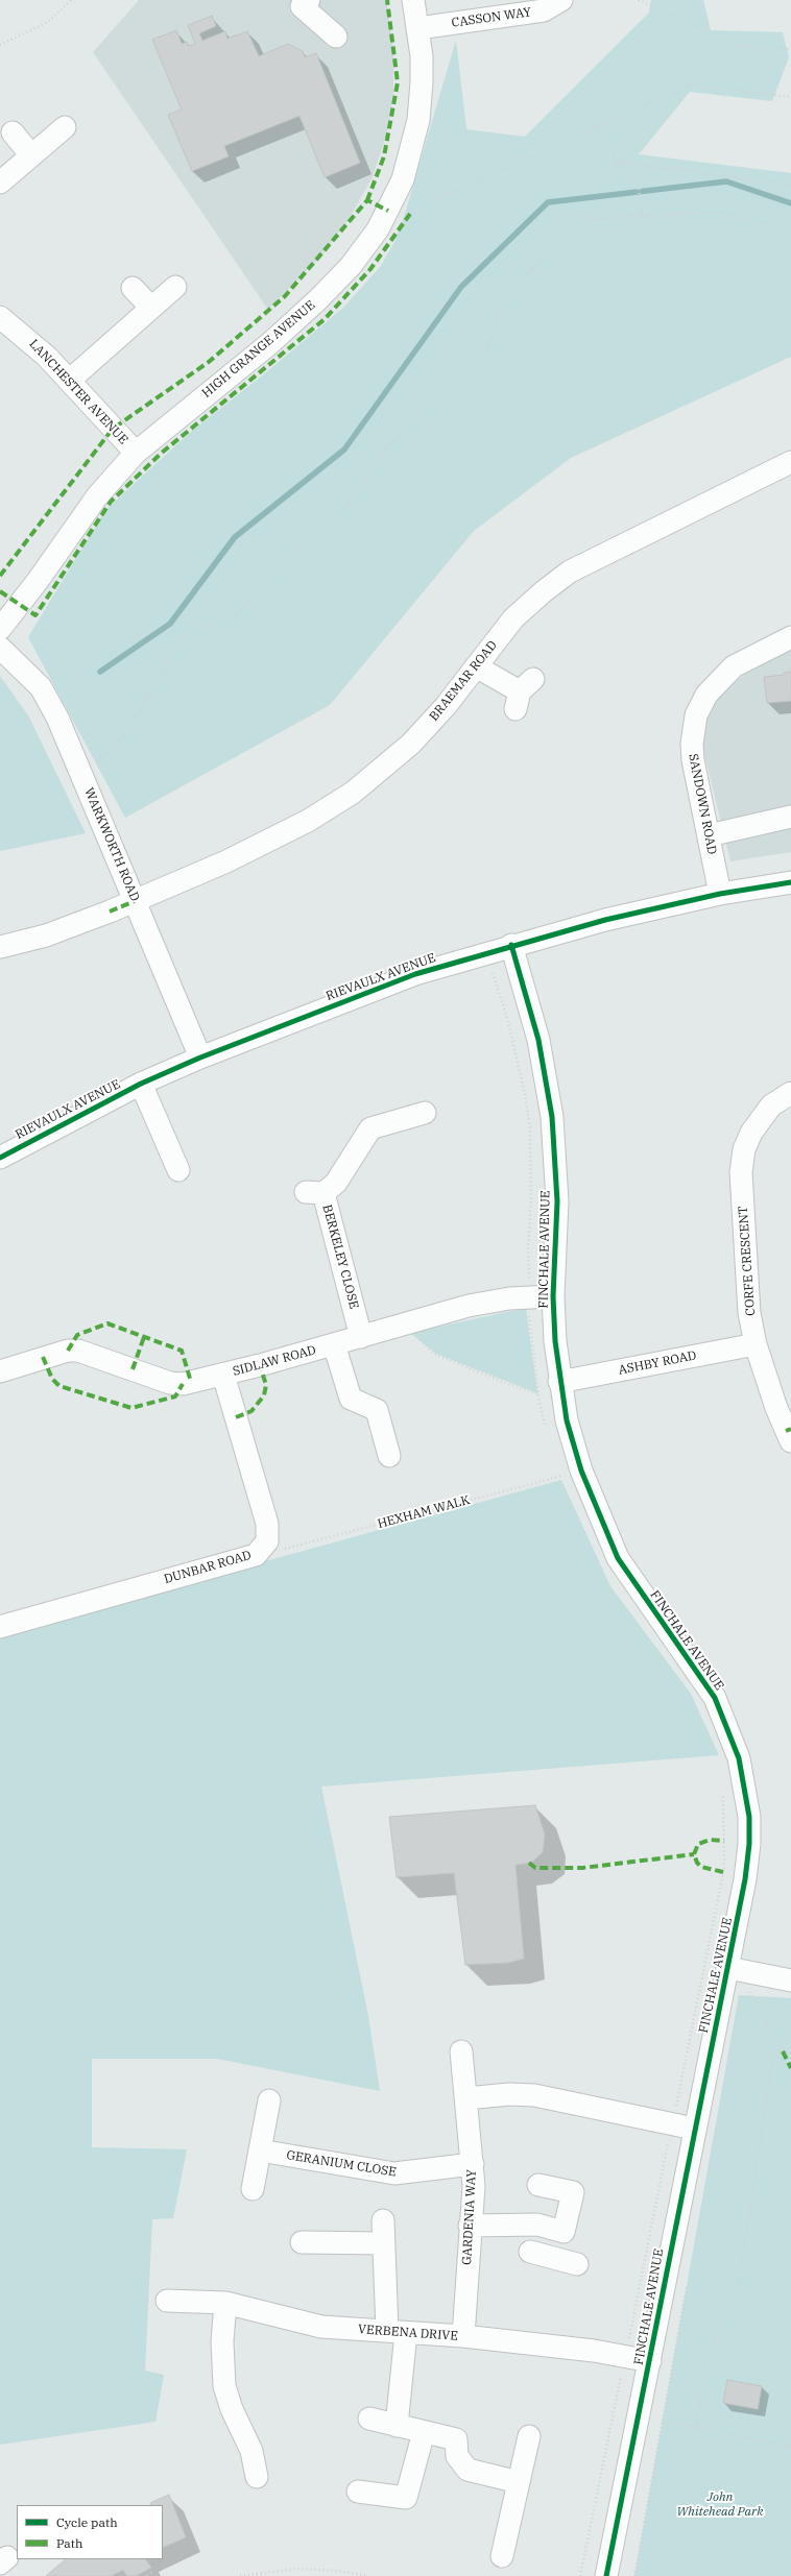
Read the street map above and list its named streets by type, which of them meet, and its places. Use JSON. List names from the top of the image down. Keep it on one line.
{"streets":{"street":["CASSON WAY","HIGH GRANGE AVENUE","LANCHESTER AVENUE","BRAEMAR ROAD","SANDOWN ROAD","WARKWORTH ROAD","RIEVAULX AVENUE","FINCHALE AVENUE","BERKELEY CLOSE","CORFE CRESCENT","SIDLAW ROAD","ASHBY ROAD","DUNBAR ROAD","GERANIUM CLOSE","GARDENIA WAY","VERBENA DRIVE"],"path":["HEXHAM WALK"]},"crossings":[["CASSON WAY","HIGH GRANGE AVENUE"],["HIGH GRANGE AVENUE","LANCHESTER AVENUE"],["BRAEMAR ROAD","WARKWORTH ROAD"],["SANDOWN ROAD","RIEVAULX AVENUE"],["WARKWORTH ROAD","RIEVAULX AVENUE"],["RIEVAULX AVENUE","FINCHALE AVENUE"],["FINCHALE AVENUE","SIDLAW ROAD"],["FINCHALE AVENUE","ASHBY ROAD"],["FINCHALE AVENUE","HEXHAM WALK"],["FINCHALE AVENUE","VERBENA DRIVE"],["BERKELEY CLOSE","SIDLAW ROAD"],["CORFE CRESCENT","ASHBY ROAD"],["HEXHAM WALK","DUNBAR ROAD"],["GERANIUM CLOSE","GARDENIA WAY"],["GARDENIA WAY","VERBENA DRIVE"]],"parks":["John Whitehead Park"],"legend":["Cycle path","Path"]}
